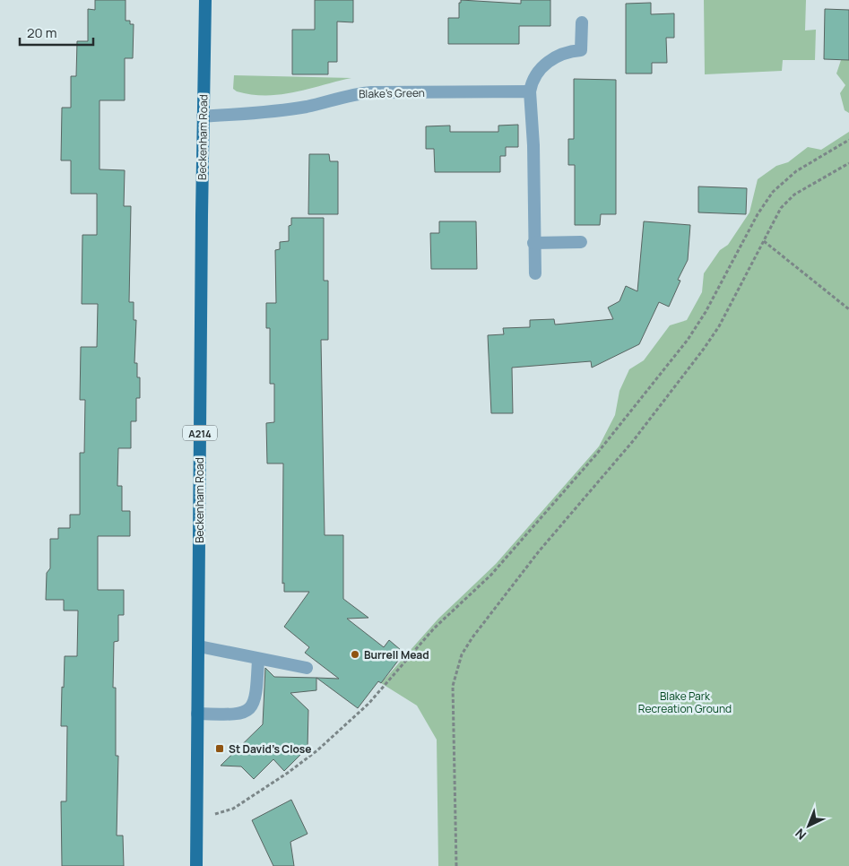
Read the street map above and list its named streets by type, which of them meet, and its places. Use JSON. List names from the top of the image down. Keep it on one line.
{"streets":{"main road":["Beckenham Road","A214"],"street":["Blake's Green"]},"crossings":[["Blake's Green","Beckenham Road"]],"parks":["Blake Park Recreation Ground"],"places":{"other":["Burrell Mead"],"transit":["St David's Close"]},"scale_bar":"20 m","north":"bottom left"}
